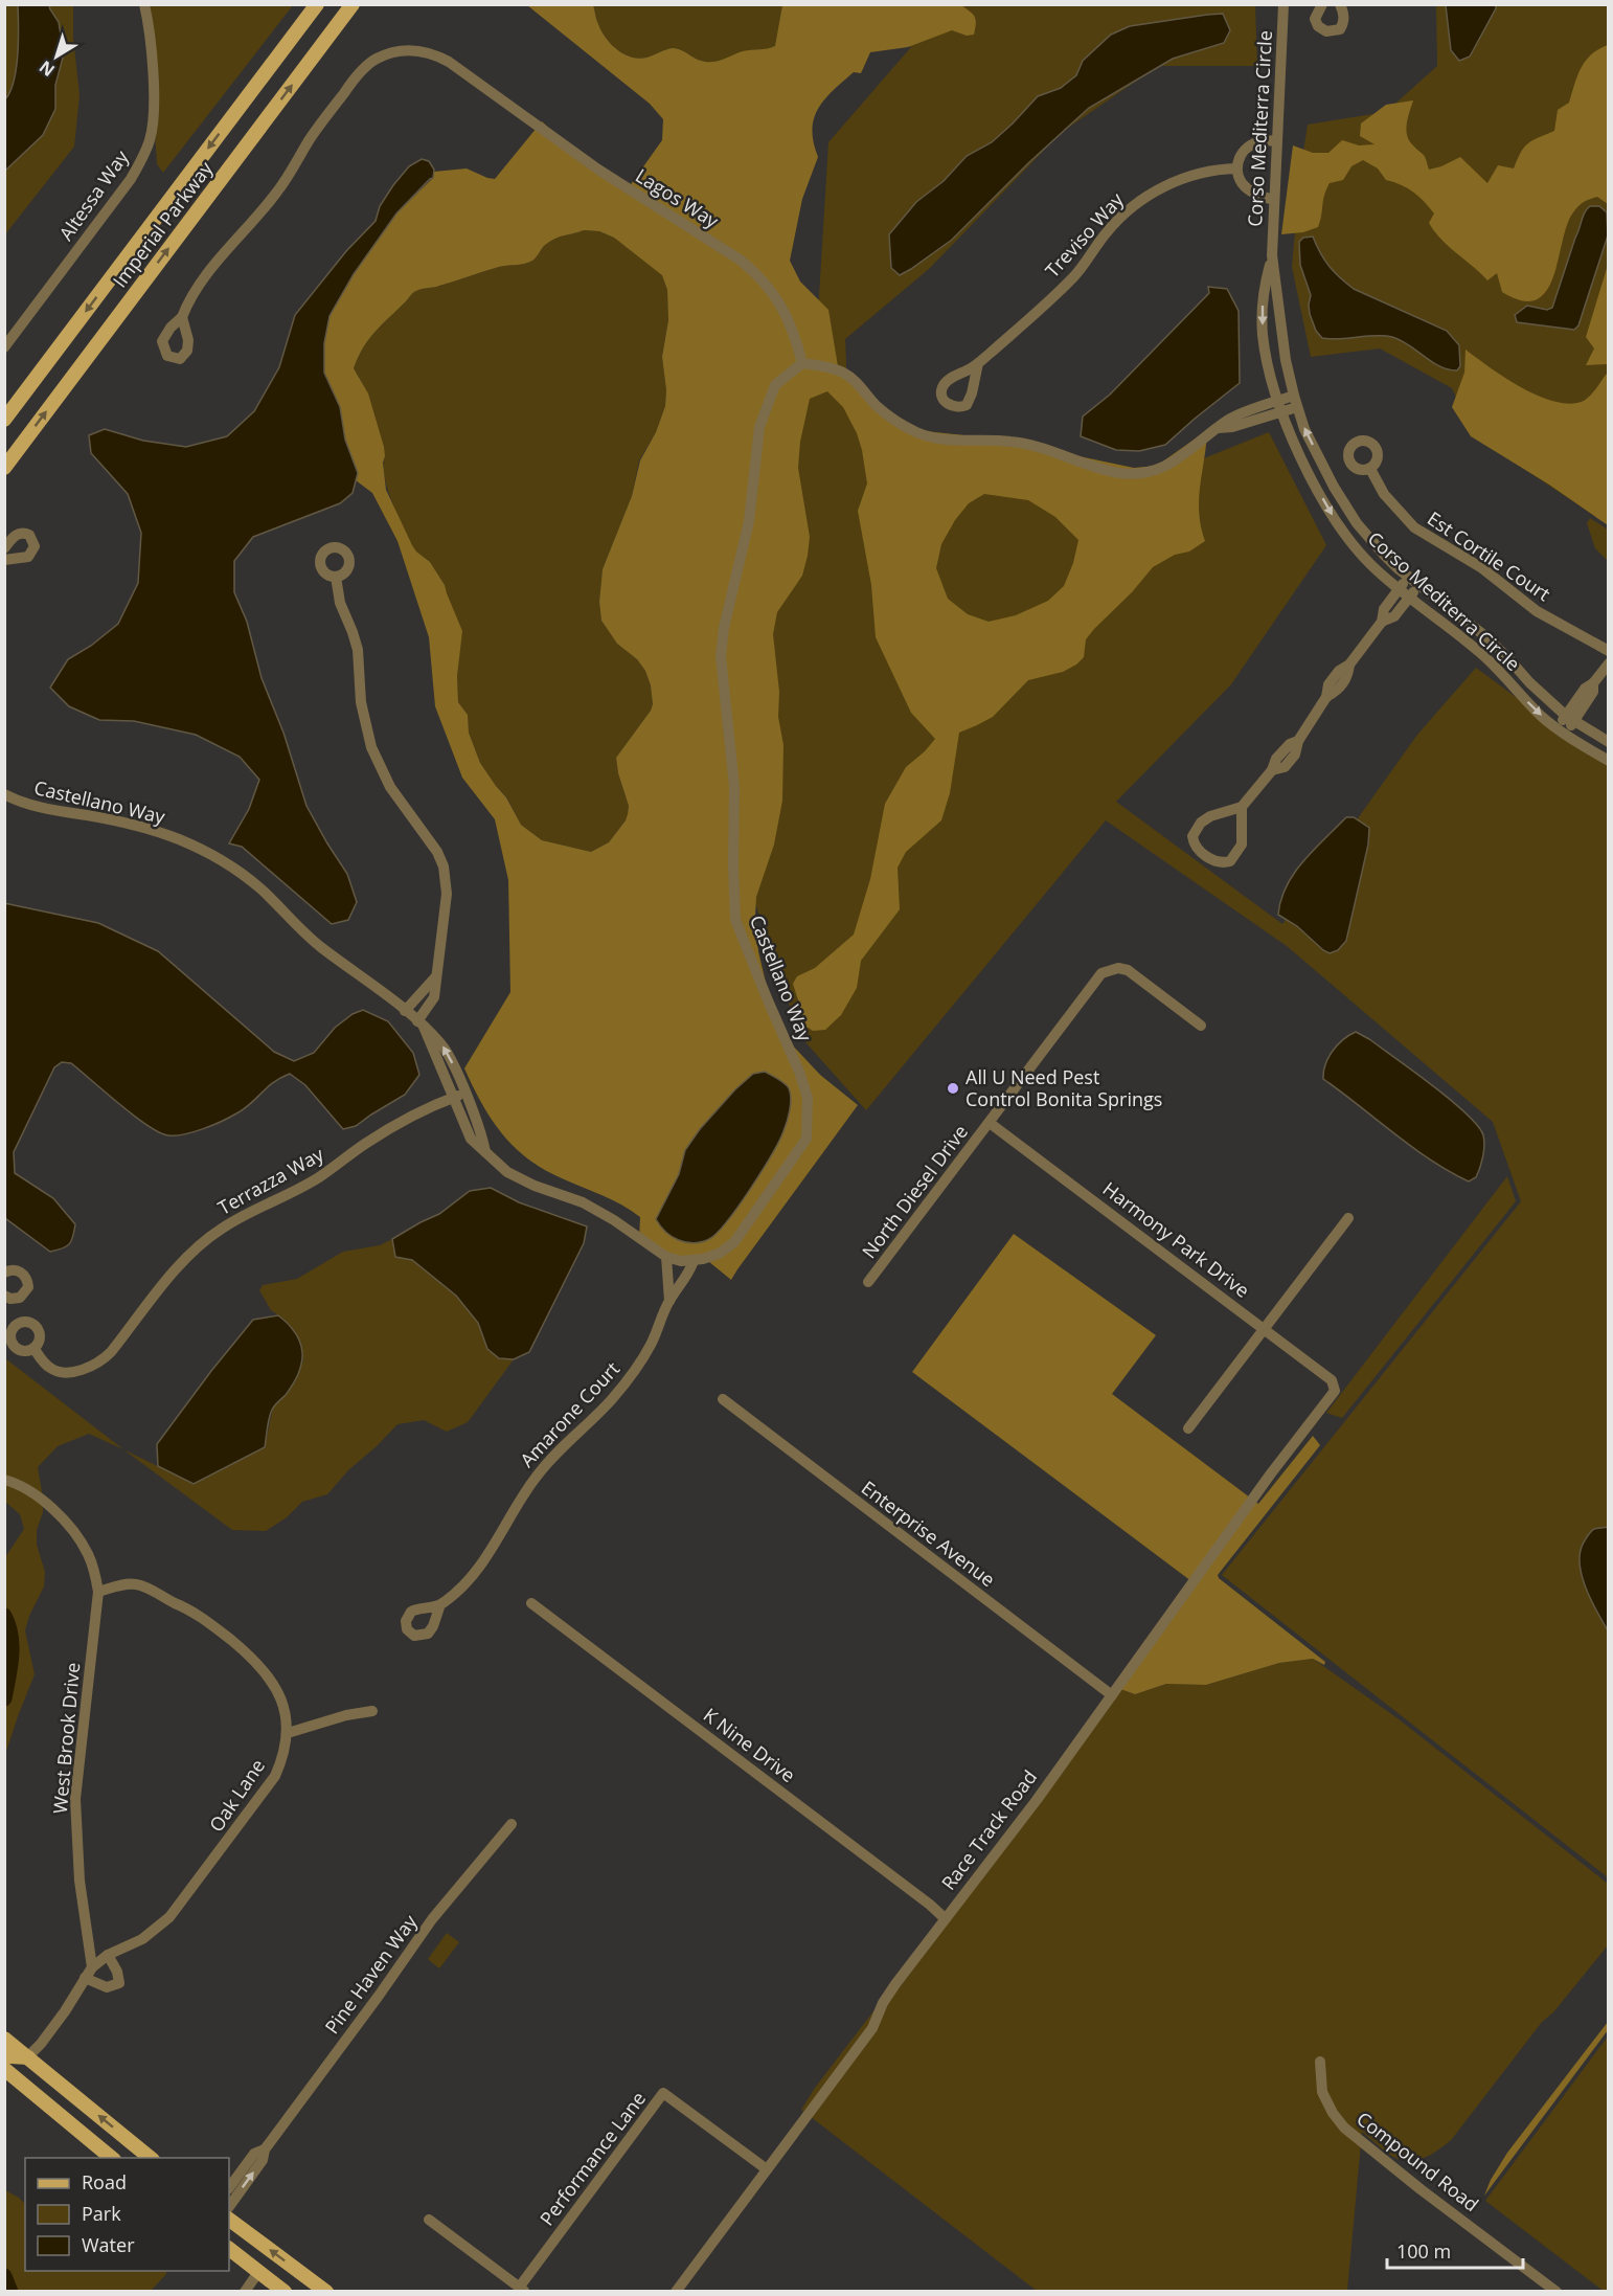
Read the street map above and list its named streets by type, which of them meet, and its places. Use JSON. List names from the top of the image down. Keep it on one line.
{"streets":{"main road":["Imperial Parkway"],"street":["Corso Mediterra Circle","Altessa Way","Lagos Way","Treviso Way","Est Cortile Court","Castellano Way","Terrazza Way","North Diesel Drive","Harmony Park Drive","Amarone Court","Enterprise Avenue","West Brook Drive","K Nine Drive","Oak Lane","Race Track Road","Pine Haven Way","Performance Lane","Compound Road"]},"crossings":[["Lagos Way","Castellano Way"],["Castellano Way","Terrazza Way"],["North Diesel Drive","Harmony Park Drive"],["Harmony Park Drive","Race Track Road"],["Enterprise Avenue","Race Track Road"],["West Brook Drive","Oak Lane"],["K Nine Drive","Race Track Road"],["Race Track Road","Performance Lane"]],"places":["All U Need Pest Control Bonita Springs"],"legend":["Road","Park","Water"],"scale_bar":"100 m","north":"bottom left"}
